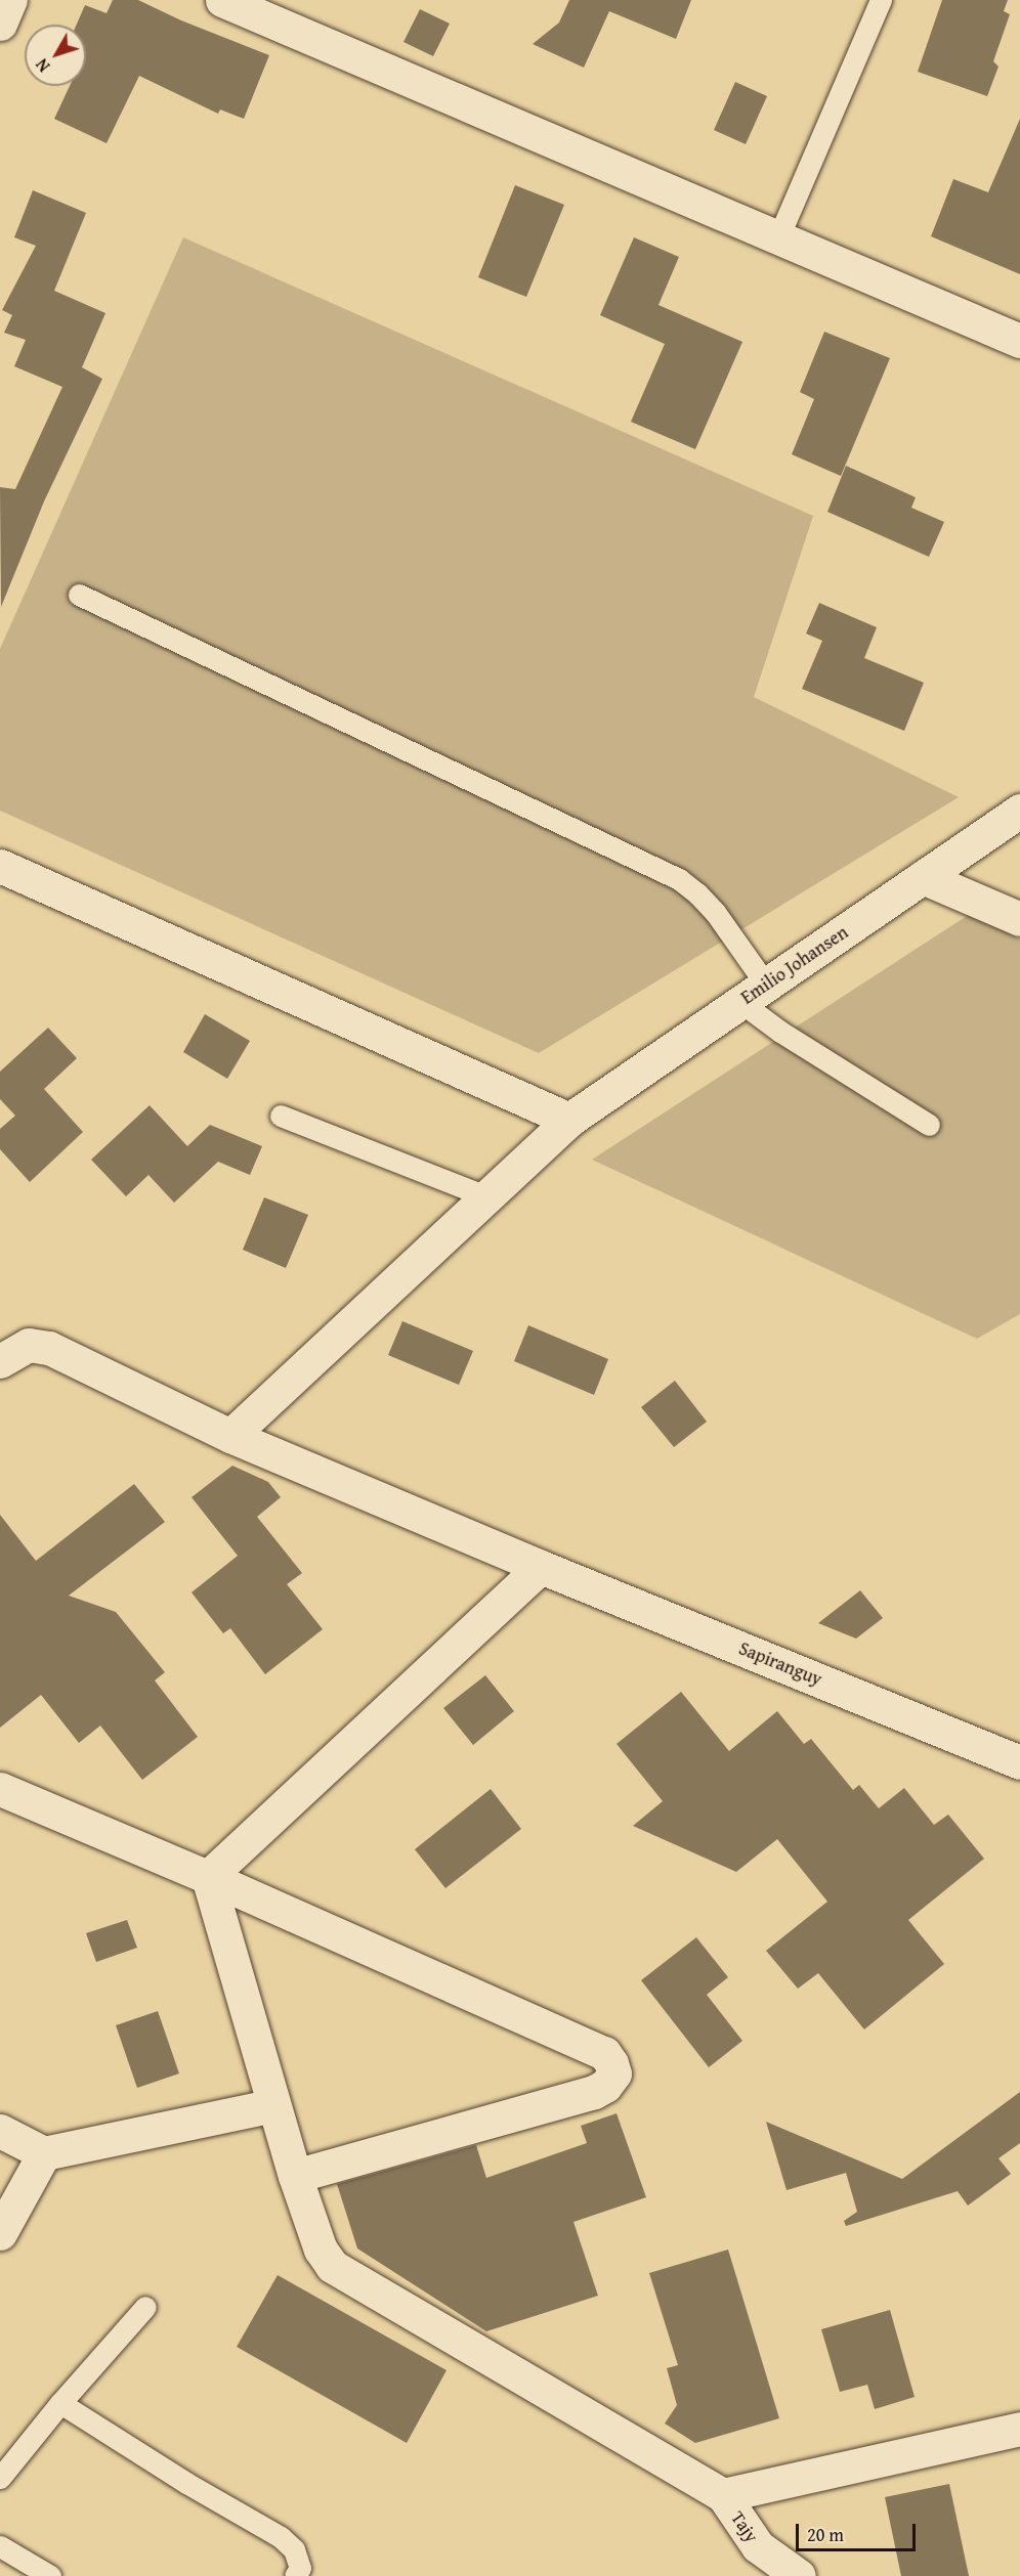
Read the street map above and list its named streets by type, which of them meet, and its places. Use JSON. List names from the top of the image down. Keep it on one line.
{"streets":{"street":["Emilio Johansen","Sapiranguy","Tajy"]},"crossings":[["Emilio Johansen","Sapiranguy"]],"scale_bar":"20 m","north":"bottom left"}
